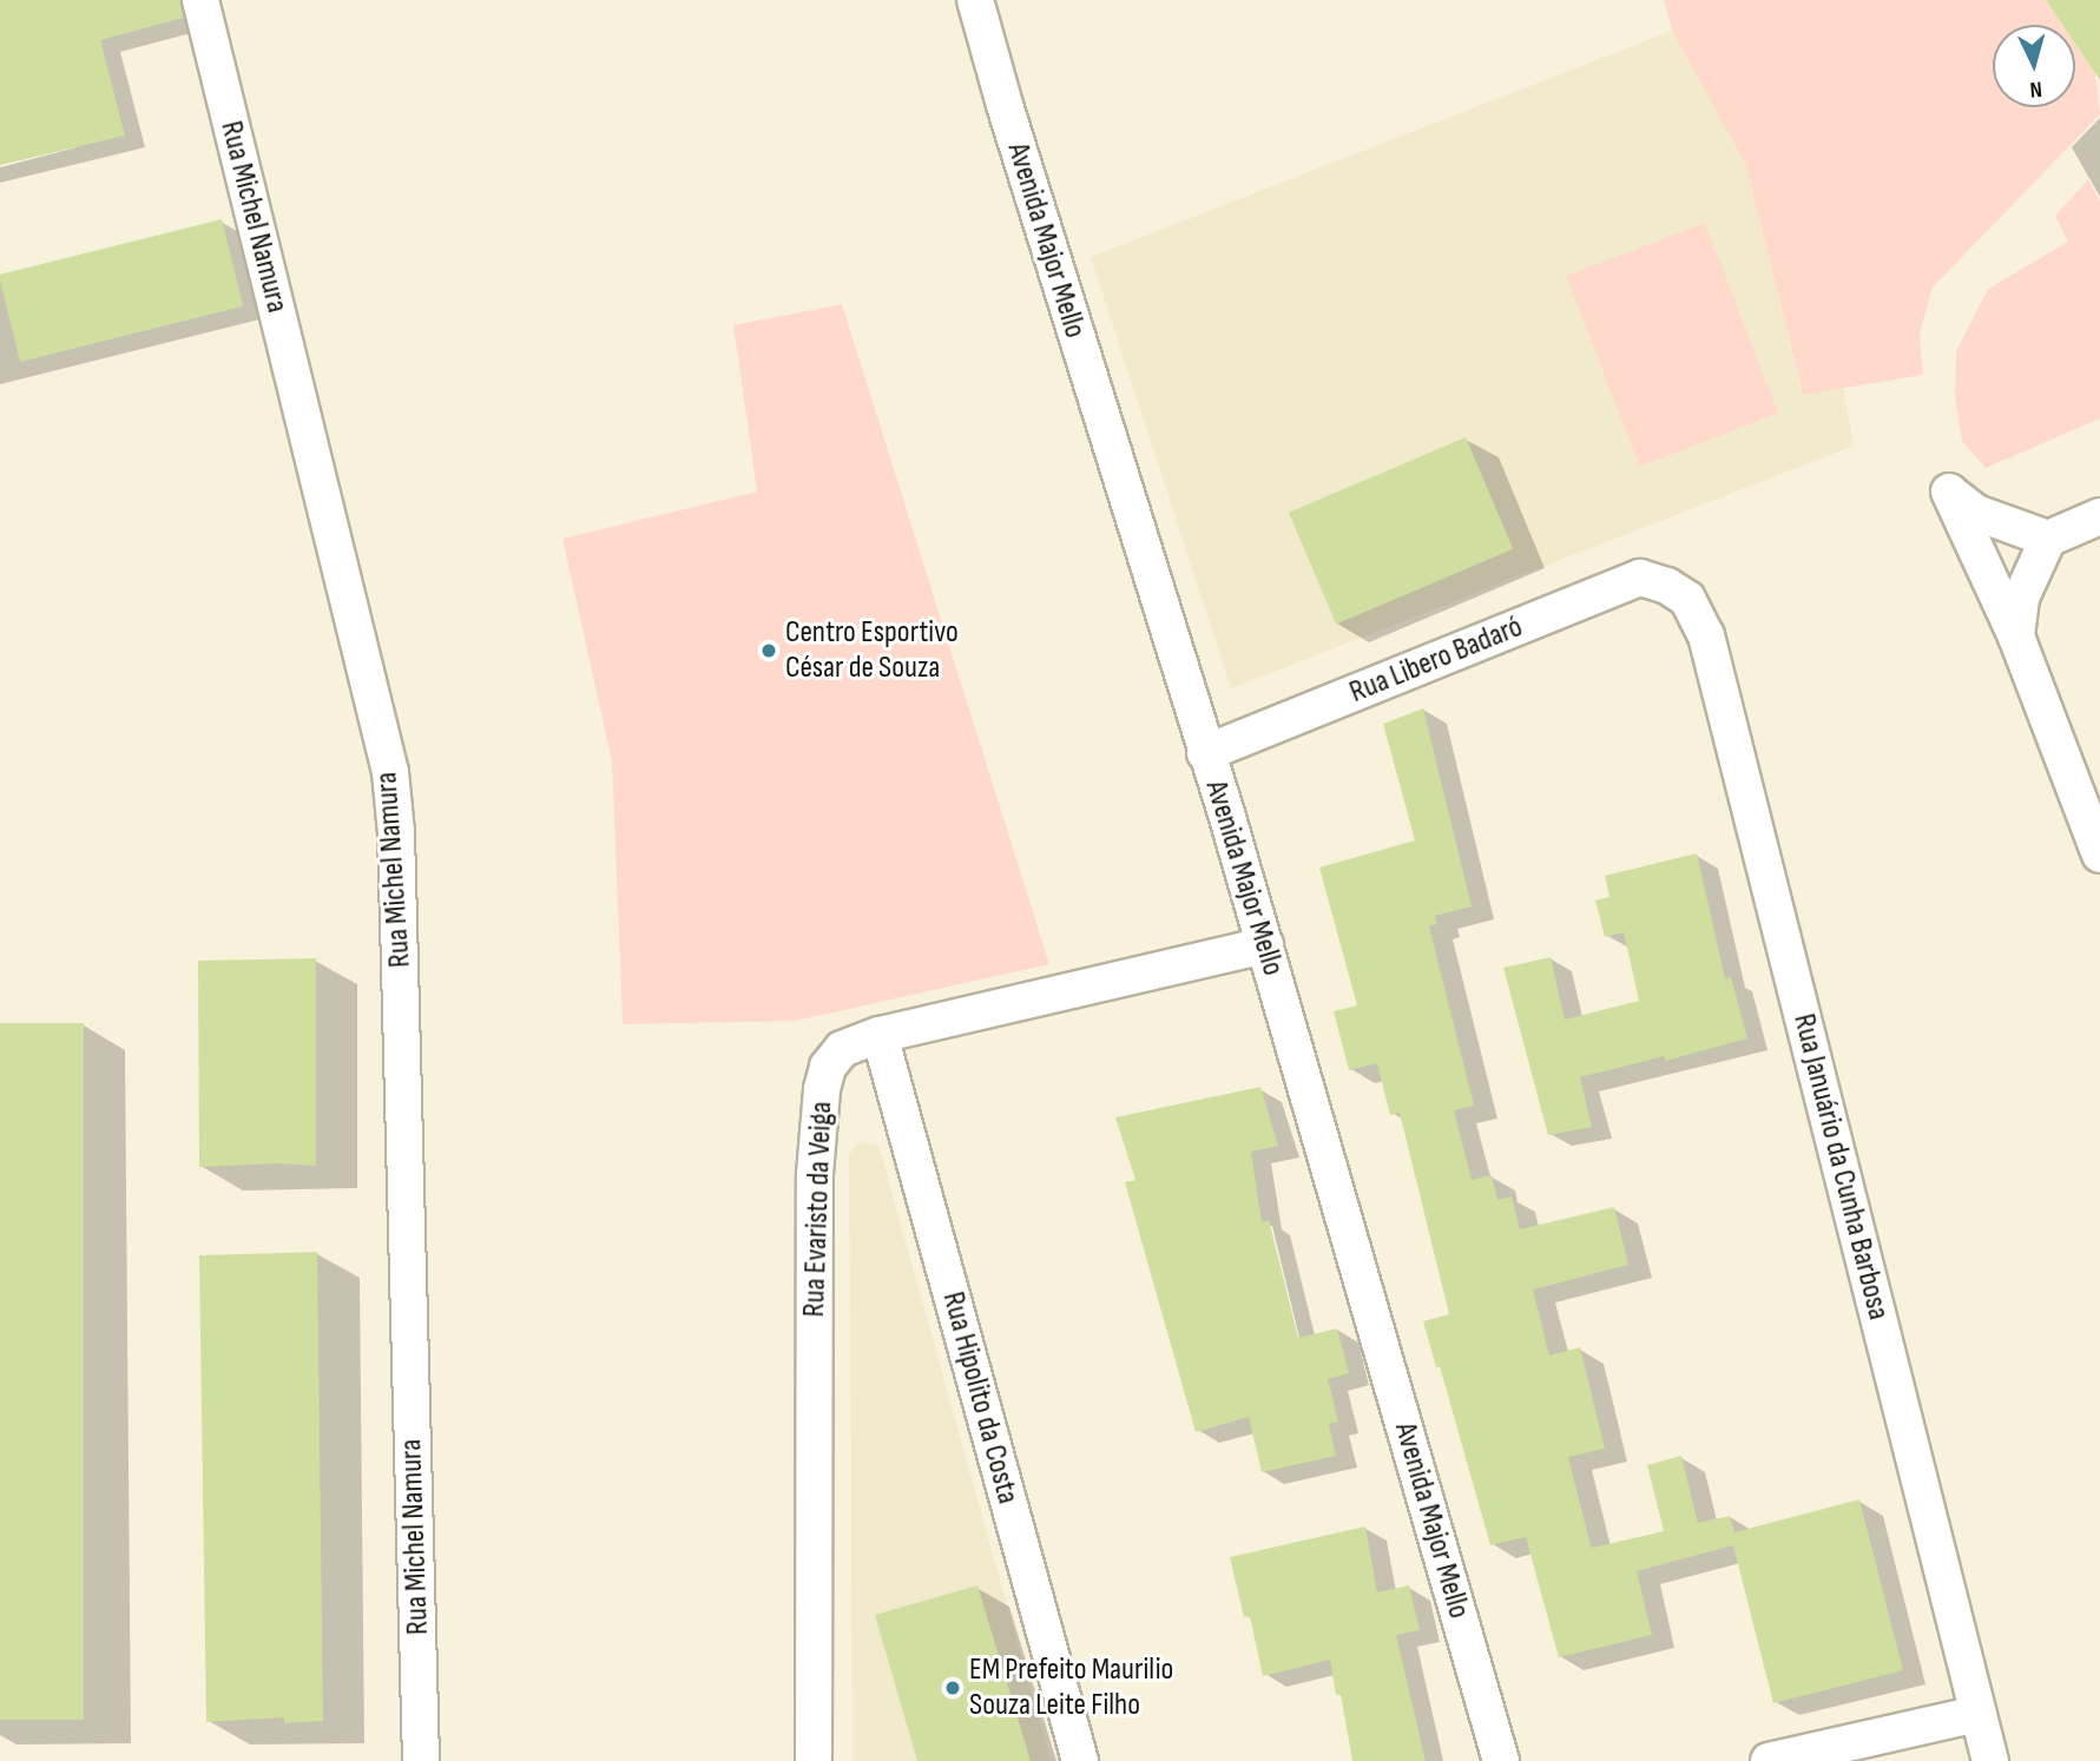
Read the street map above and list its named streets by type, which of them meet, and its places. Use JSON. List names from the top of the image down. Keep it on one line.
{"streets":{"street":["Rua Michel Namura","Avenida Major Mello","Rua Libero Badaró","Rua Januário da Cunha Barbosa","Rua Evaristo da Veiga","Rua Hipolito da Costa"]},"crossings":[["Avenida Major Mello","Rua Libero Badaró"],["Avenida Major Mello","Rua Evaristo da Veiga"],["Rua Libero Badaró","Rua Januário da Cunha Barbosa"],["Rua Evaristo da Veiga","Rua Hipolito da Costa"]],"places":["Centro Esportivo César de Souza","EM Prefeito Maurilio Souza Leite Filho"],"north":"bottom"}
